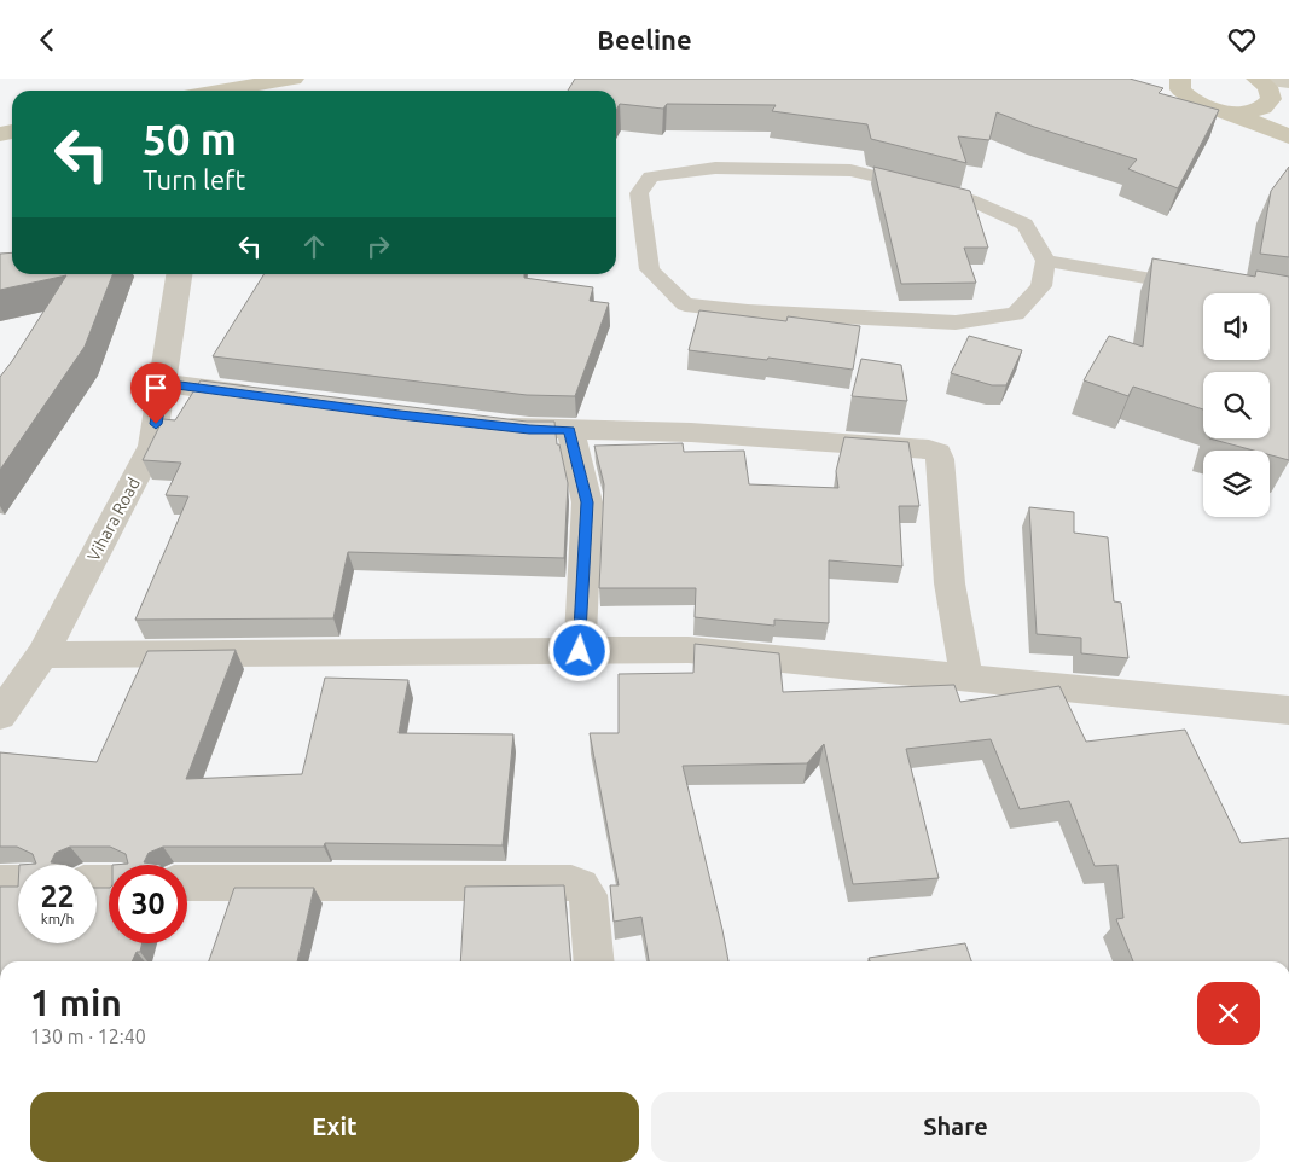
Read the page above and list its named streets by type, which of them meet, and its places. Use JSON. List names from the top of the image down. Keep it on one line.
{"streets":{"street":["Vihara Road"]},"page":{"header":"Beeline","turn":["50 m","Turn left"],"speed":"22 km/h","limit":"30","heading":["1 min","130 m · 12:40"],"buttons":["Exit","Share"]}}
